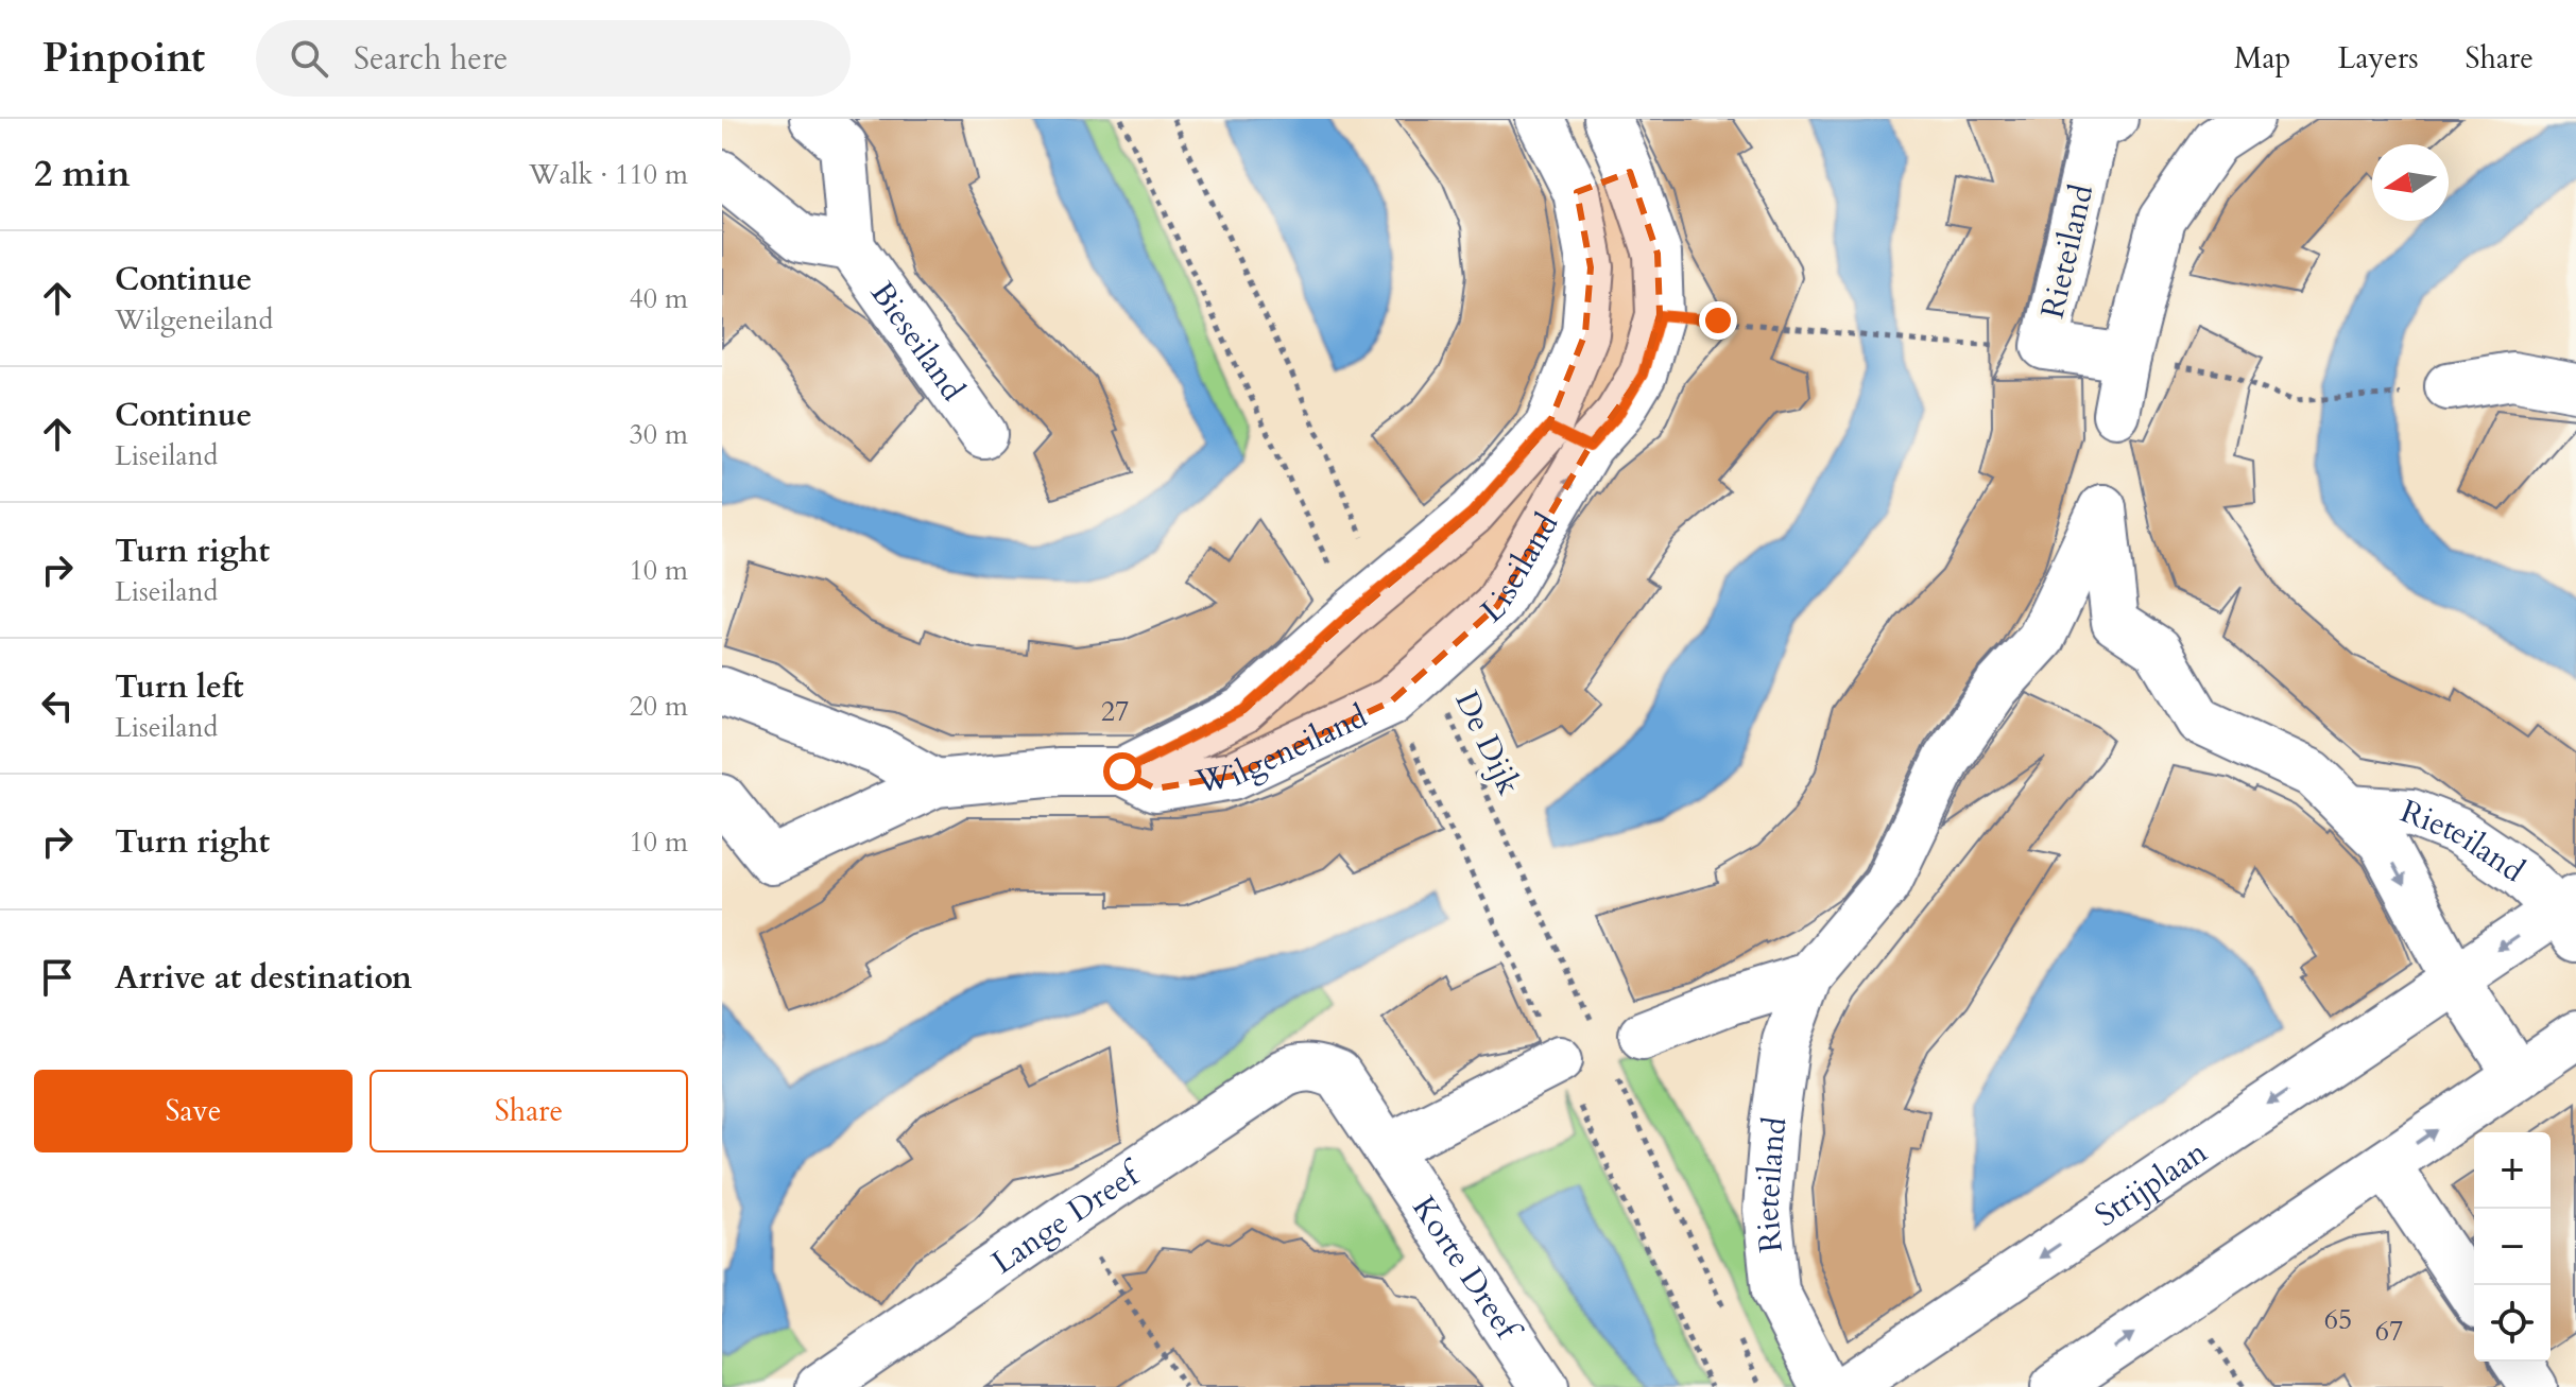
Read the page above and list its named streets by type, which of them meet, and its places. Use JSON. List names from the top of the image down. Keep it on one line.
{"streets":{"street":["Rieteiland","Bieseiland","Liseiland","Wilgeneiland","Strijplaan","Lange Dreef","Korte Dreef"],"path":["De Dijk"]},"crossings":[["Rieteiland","Strijplaan"],["Liseiland","De Dijk"],["Liseiland","Wilgeneiland"],["De Dijk","Wilgeneiland"],["Lange Dreef","Korte Dreef"]],"house_numbers":["27","65","67"],"north":"left","page":{"header":"Pinpoint","search":"Search here","nav":["Map","Layers","Share"],"heading":["2 min","Walk · 110 m"],"list":[["Continue","Wilgeneiland","40 m"],["Continue","Liseiland","30 m"],["Turn right","Liseiland","10 m"],["Turn left","Liseiland","20 m"],["Turn right","10 m"],"Arrive at destination"],"buttons":["Save","Share"],"map_buttons":["+","−"]}}
